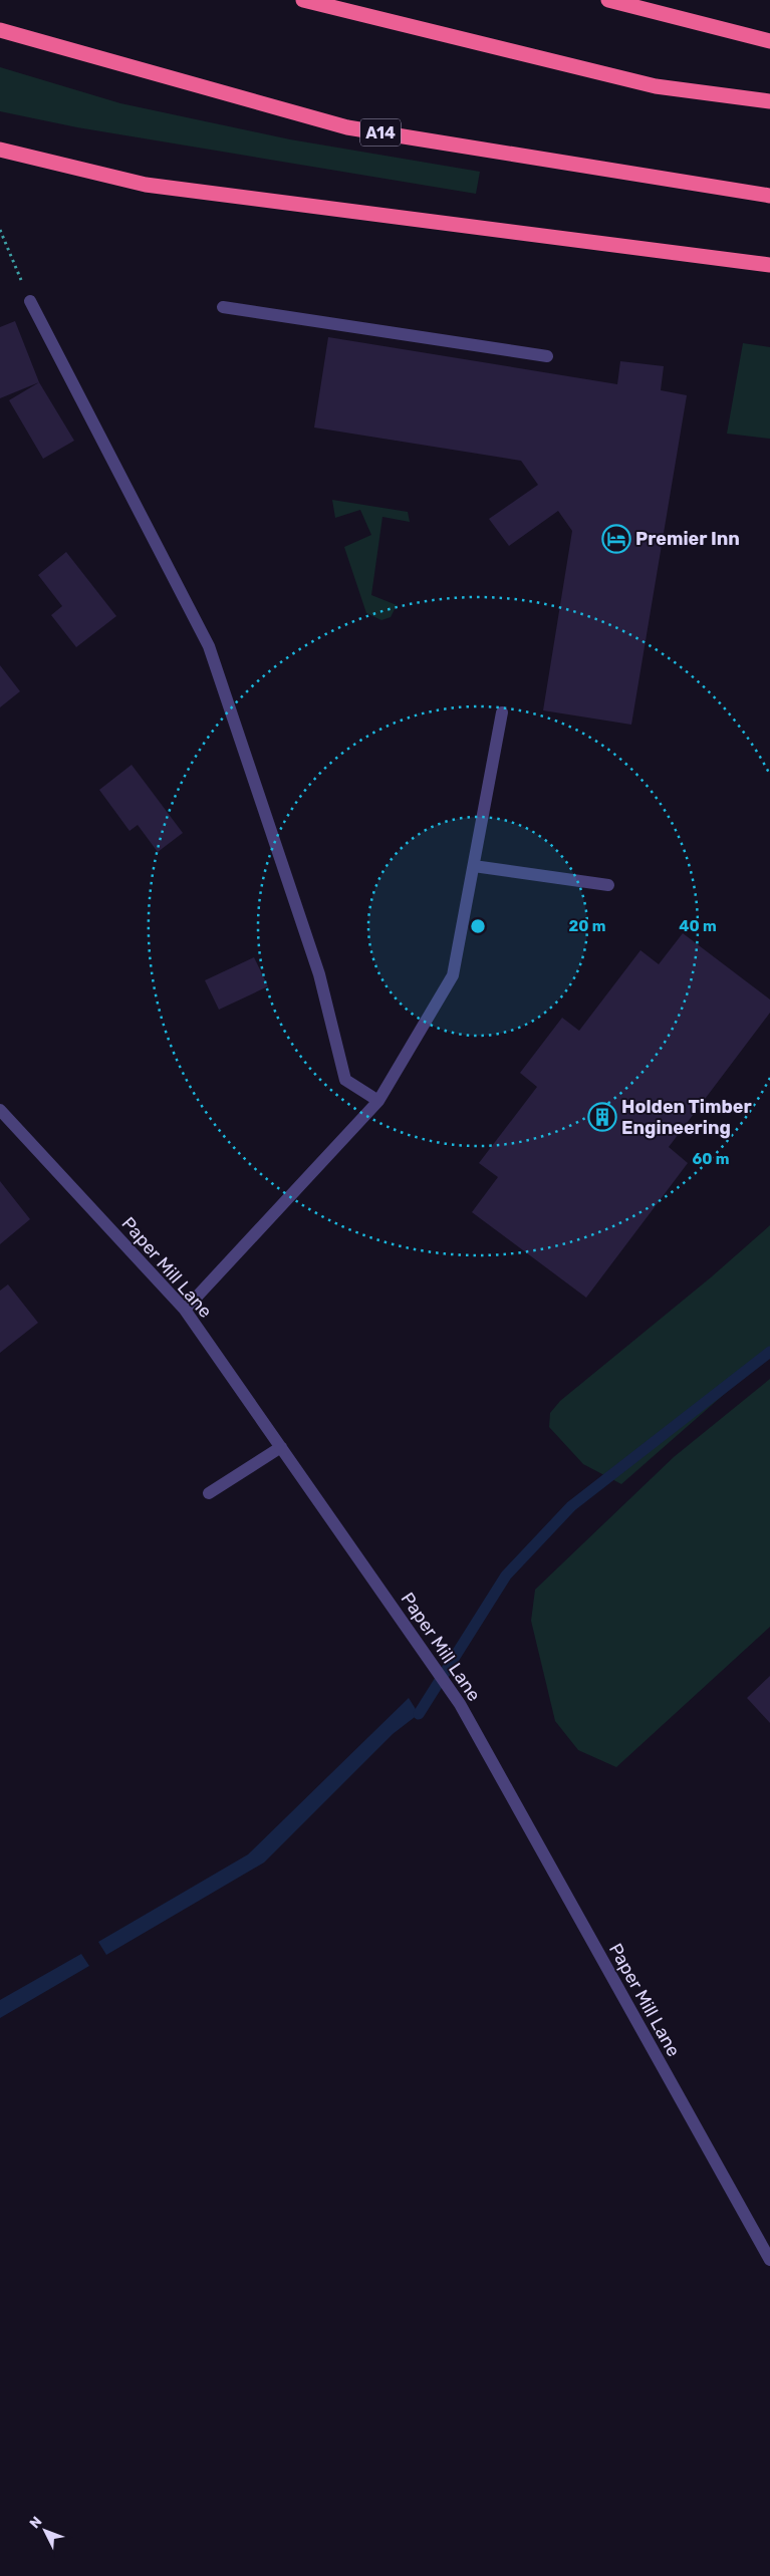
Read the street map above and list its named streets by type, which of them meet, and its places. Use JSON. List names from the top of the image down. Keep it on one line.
{"streets":{"highway":["A14"],"street":["Paper Mill Lane"]},"places":{"hotel":["Premier Inn"],"building":["Holden Timber Engineering"]},"north":"top left","rings":["20 m","40 m","60 m"]}
